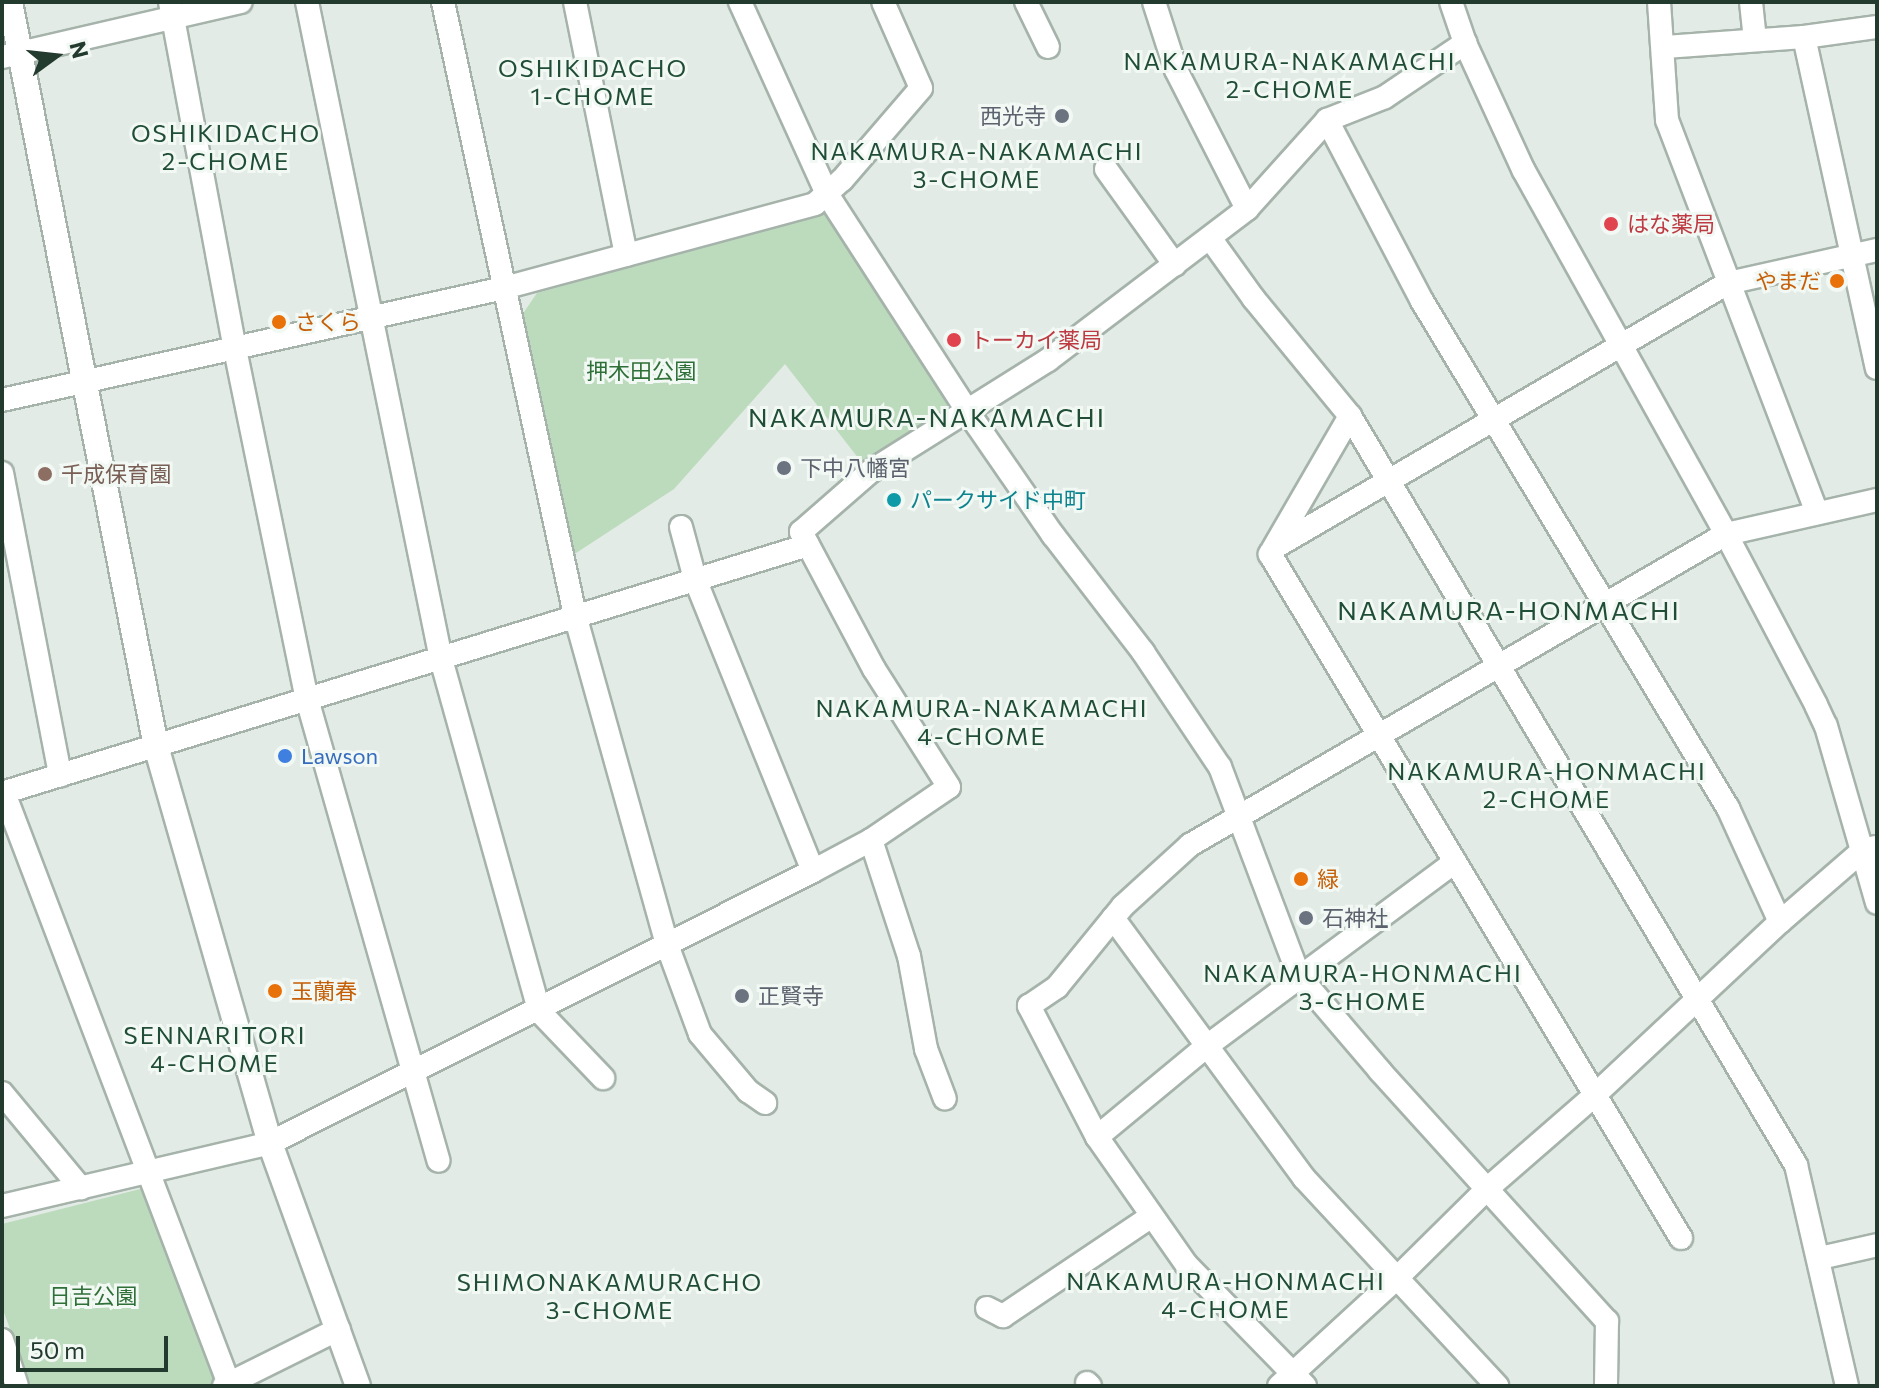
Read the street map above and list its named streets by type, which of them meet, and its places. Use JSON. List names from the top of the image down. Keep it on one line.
{"districts":["NAKAMURA-NAKAMACHI 2-CHOME","OSHIKIDACHO 1-CHOME","OSHIKIDACHO 2-CHOME","NAKAMURA-NAKAMACHI 3-CHOME","NAKAMURA-NAKAMACHI","NAKAMURA-HONMACHI","NAKAMURA-NAKAMACHI 4-CHOME","NAKAMURA-HONMACHI 2-CHOME","NAKAMURA-HONMACHI 3-CHOME","SENNARITORI 4-CHOME","NAKAMURA-HONMACHI 4-CHOME","SHIMONAKAMURACHO 3-CHOME"],"parks":["押木田公園","日吉公園"],"places":["西光寺","はな薬局","やまだ","さくら","トーカイ薬局","下中八幡宮","千成保育園","パークサイド中町","Lawson","緑","石神社","玉蘭春","正賢寺"],"scale_bar":"50 m","north":"right"}
